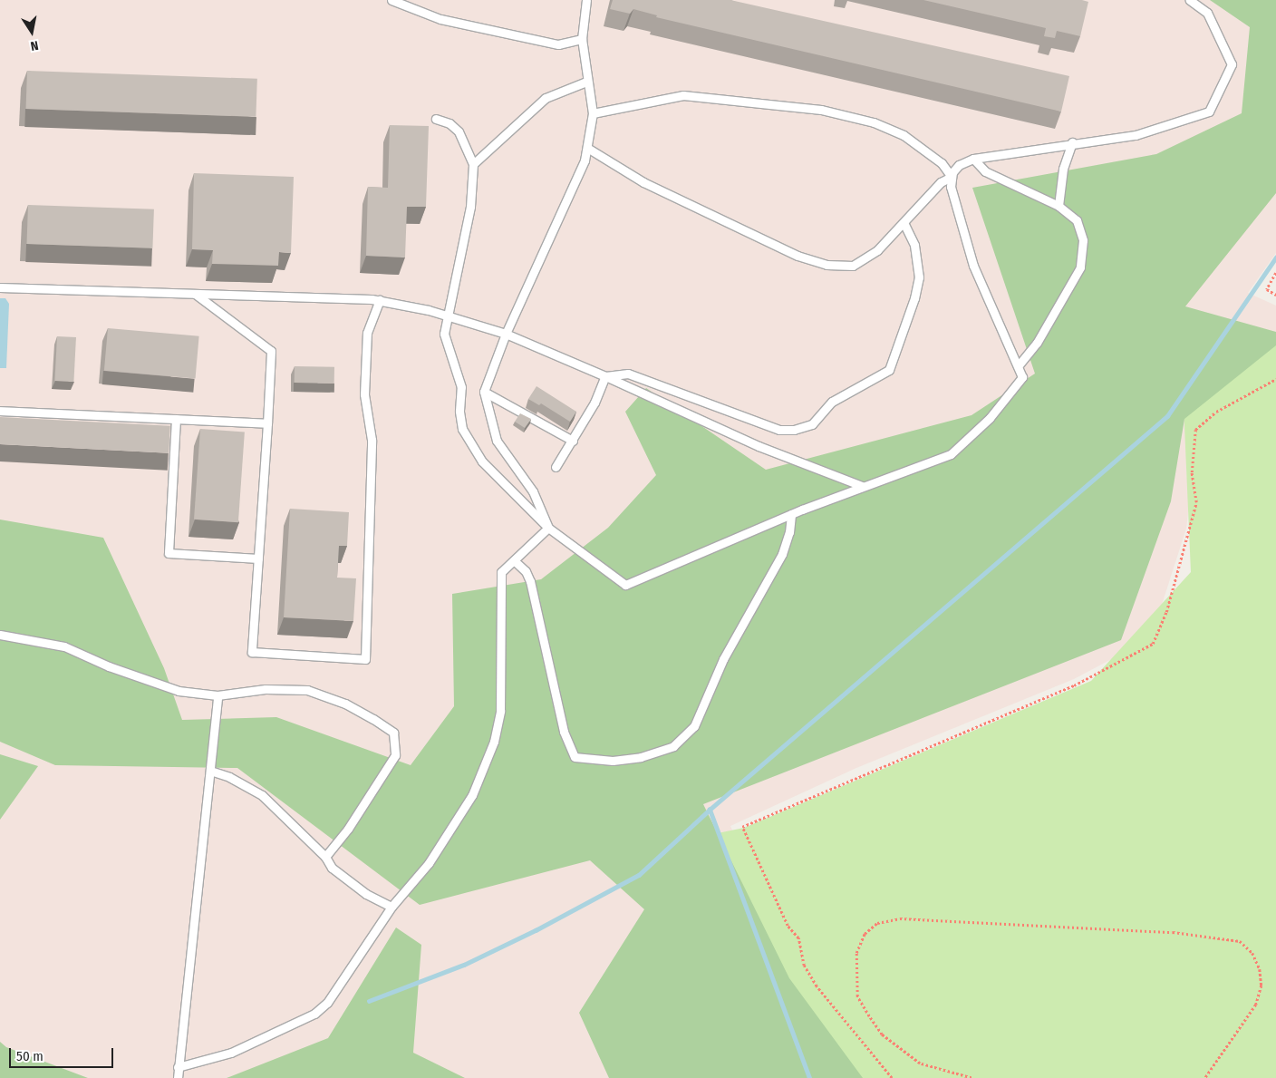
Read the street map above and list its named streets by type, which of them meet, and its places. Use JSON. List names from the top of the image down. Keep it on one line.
{"scale_bar":"50 m","north":"bottom"}
